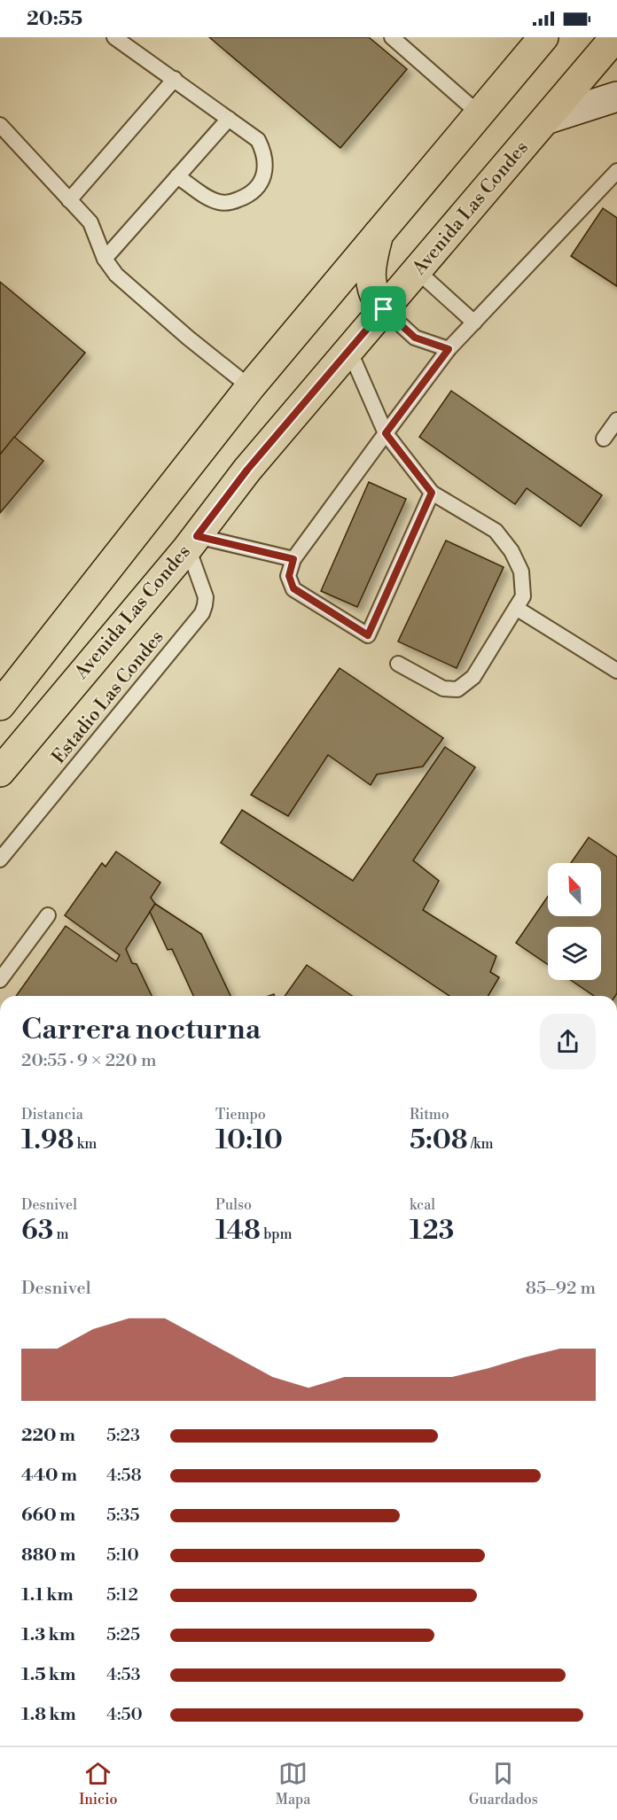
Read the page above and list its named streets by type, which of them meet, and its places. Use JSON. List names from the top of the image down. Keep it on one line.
{"streets":{"main road":["Avenida Las Condes"],"lane":["Estadio Las Condes"]},"crossings":[["Avenida Las Condes","Estadio Las Condes"]],"north":"top left","page":{"status":"20:55","heading":["Carrera nocturna","20:55 · 9 × 220 m"],"stats":[["Distancia","1.98 km"],["Tiempo","10:10"],["Ritmo","5:08 /km"],["Desnivel","63 m"],["Pulso","148 bpm"],["kcal","123"]],"chart":["Desnivel","85–92 m"],"list":[{"name":"220 m","note":"5:23"},{"name":"440 m","note":"4:58"},{"name":"660 m","note":"5:35"},{"name":"880 m","note":"5:10"},{"name":"1.1 km","note":"5:12"},{"name":"1.3 km","note":"5:25"},{"name":"1.5 km","note":"4:53"},{"name":"1.8 km","note":"4:50"}],"tabs":["Inicio","Mapa","Guardados"]}}
